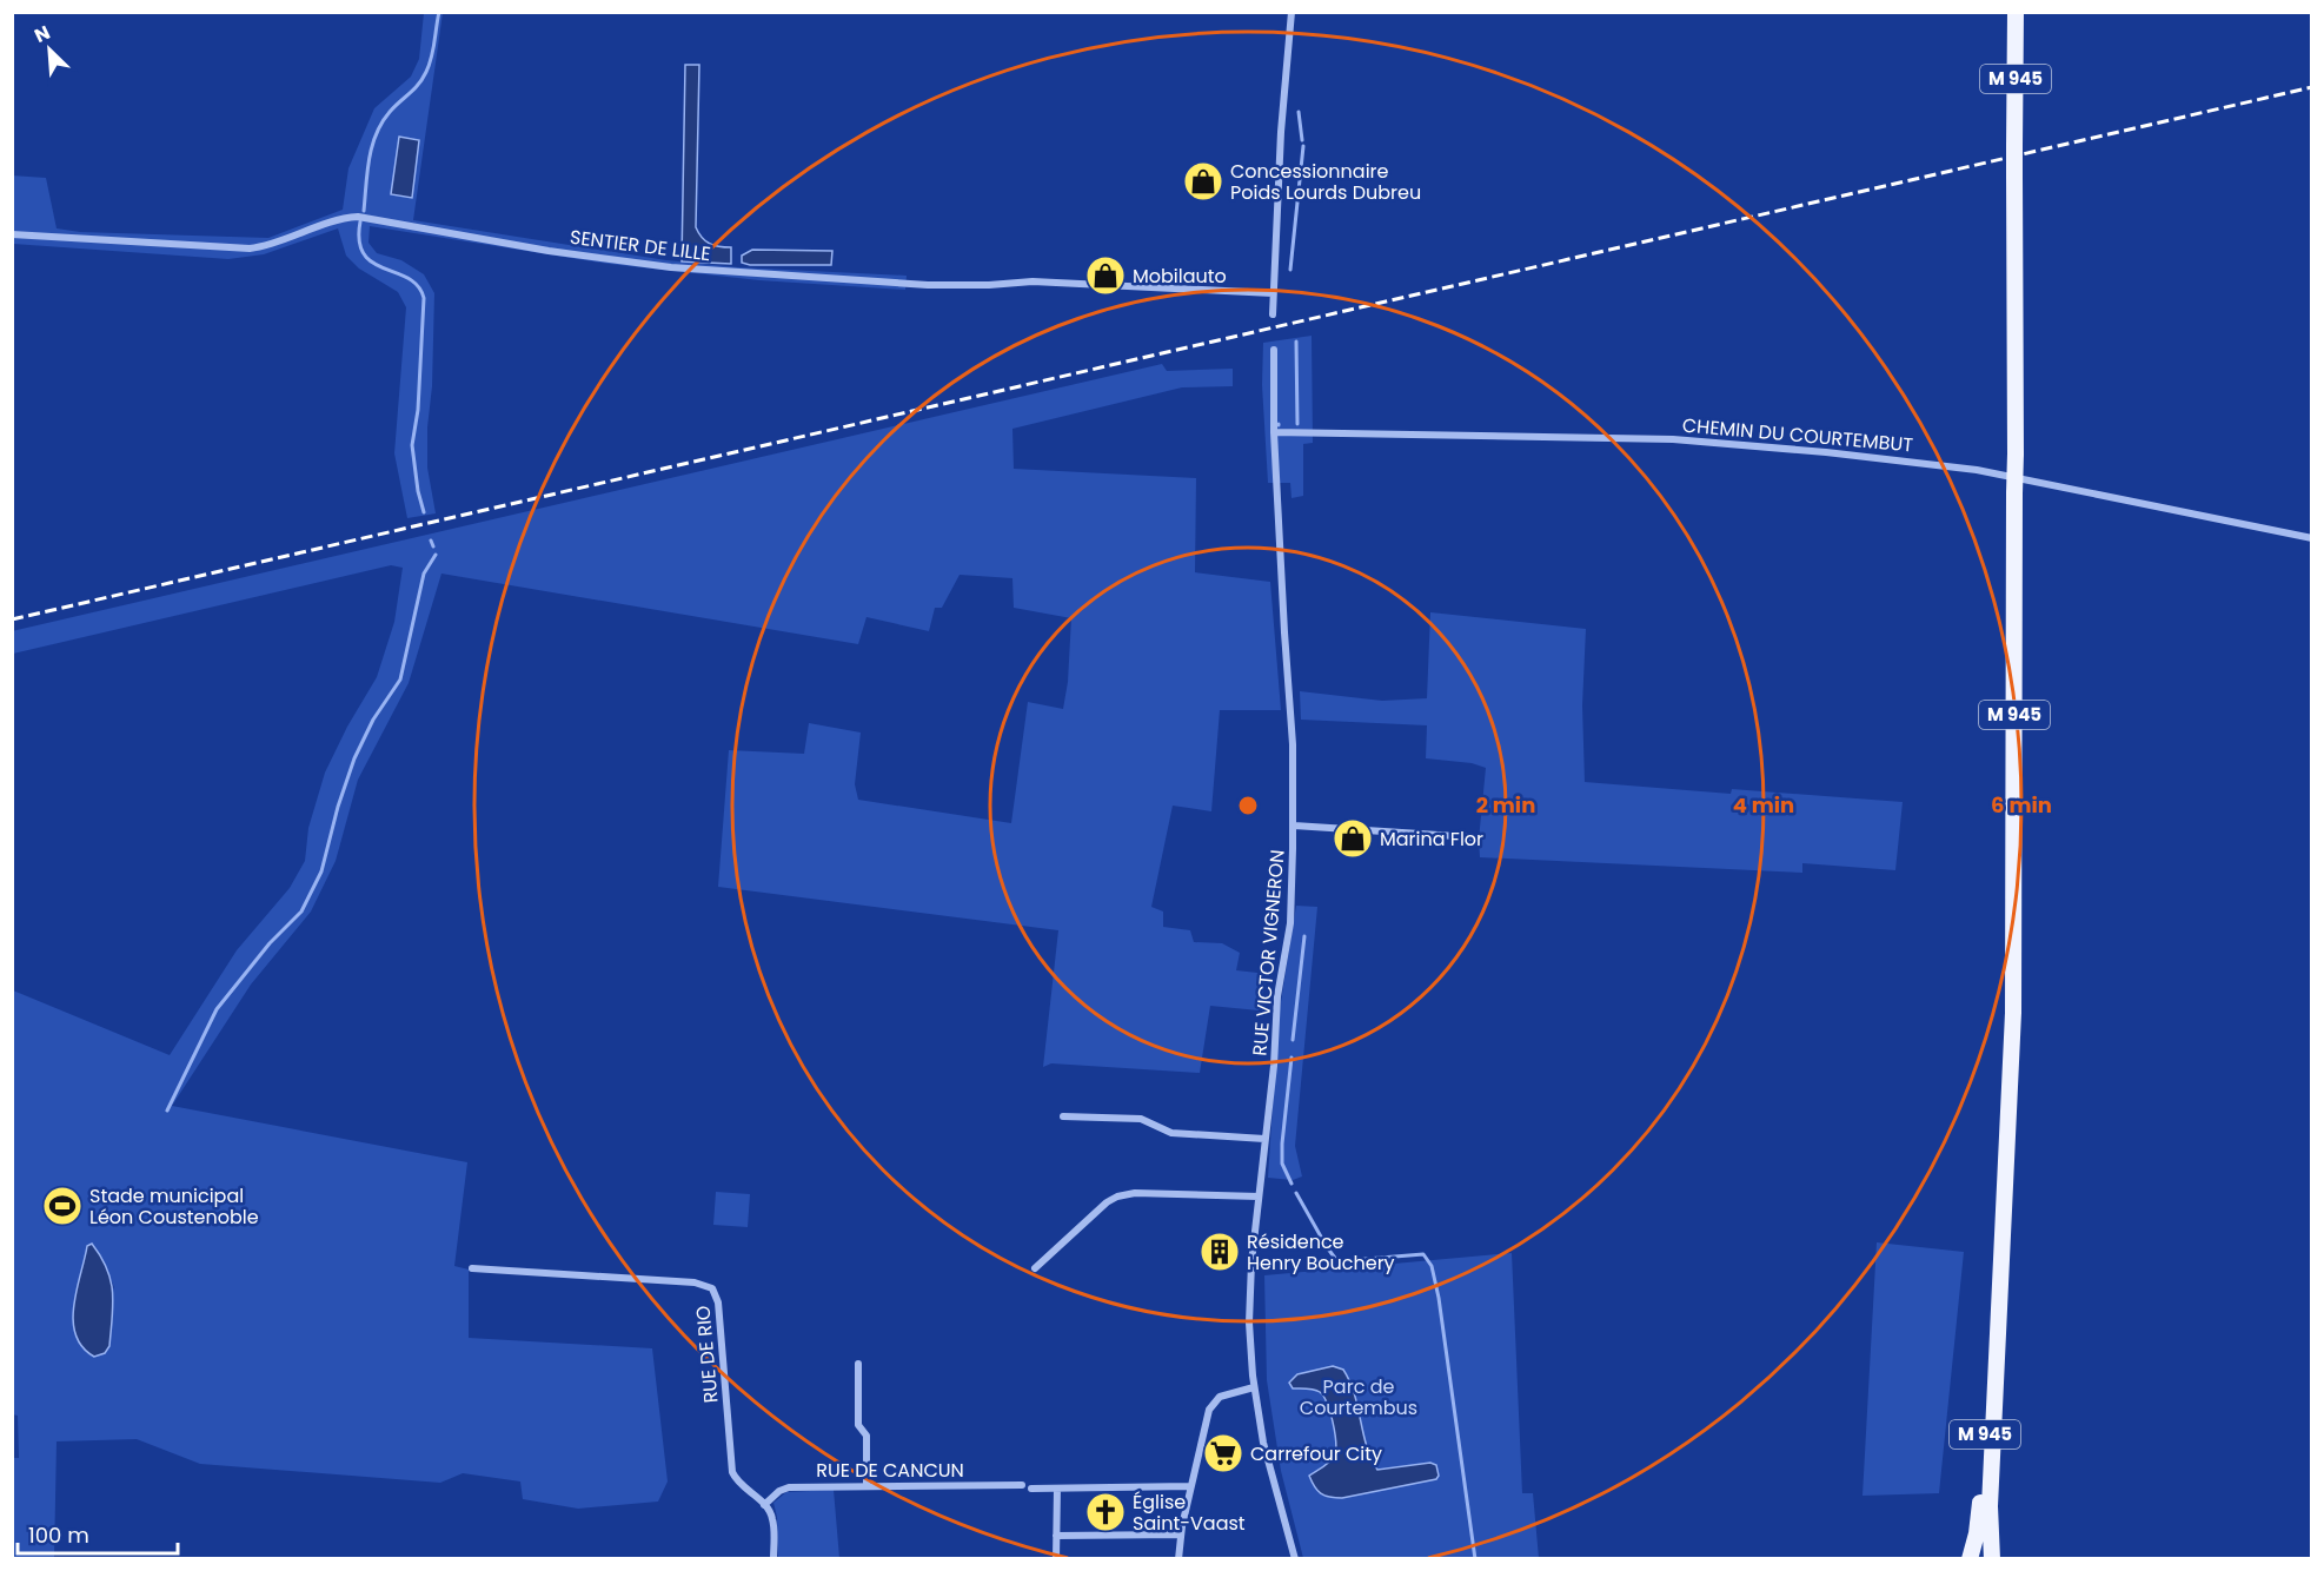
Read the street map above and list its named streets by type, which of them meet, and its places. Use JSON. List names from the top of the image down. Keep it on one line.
{"streets":{"main road":["M 945"],"street":["SENTIER DE LILLE","CHEMIN DU COURTEMBUT","RUE VICTOR VIGNERON","RUE DE RIO","RUE DE CANCUN"]},"crossings":[["CHEMIN DU COURTEMBUT","RUE VICTOR VIGNERON"],["RUE DE RIO","RUE DE CANCUN"]],"parks":["Parc de Courtembus"],"places":{"shop":["Concessionnaire Poids Lourds Dubreu","Mobilauto","Marina Flor"],"sports":["Stade municipal Léon Coustenoble"],"building":["Résidence Henry Bouchery"],"supermarket":["Carrefour City"],"church":["Église Saint-Vaast"]},"scale_bar":"100 m","north":"top left","rings":["2 min","4 min","6 min"]}
